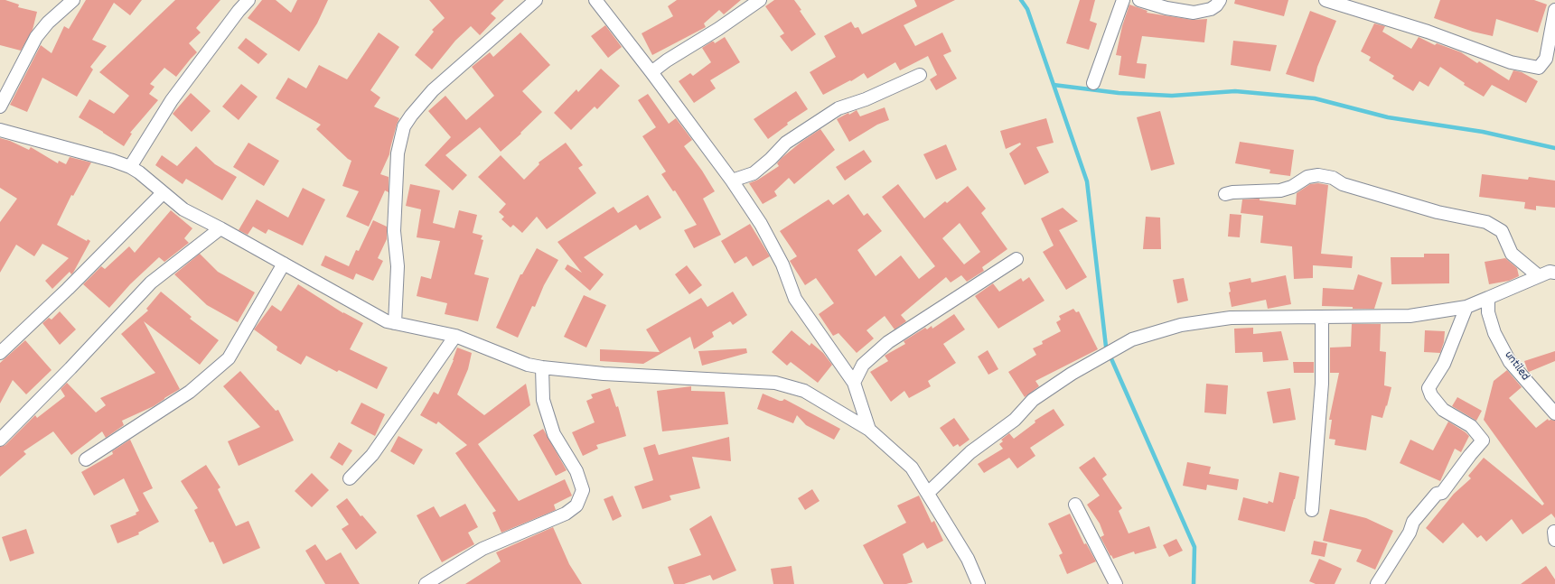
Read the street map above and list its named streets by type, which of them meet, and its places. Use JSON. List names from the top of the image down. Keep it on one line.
{"streets":{"street":["untiled"]}}
